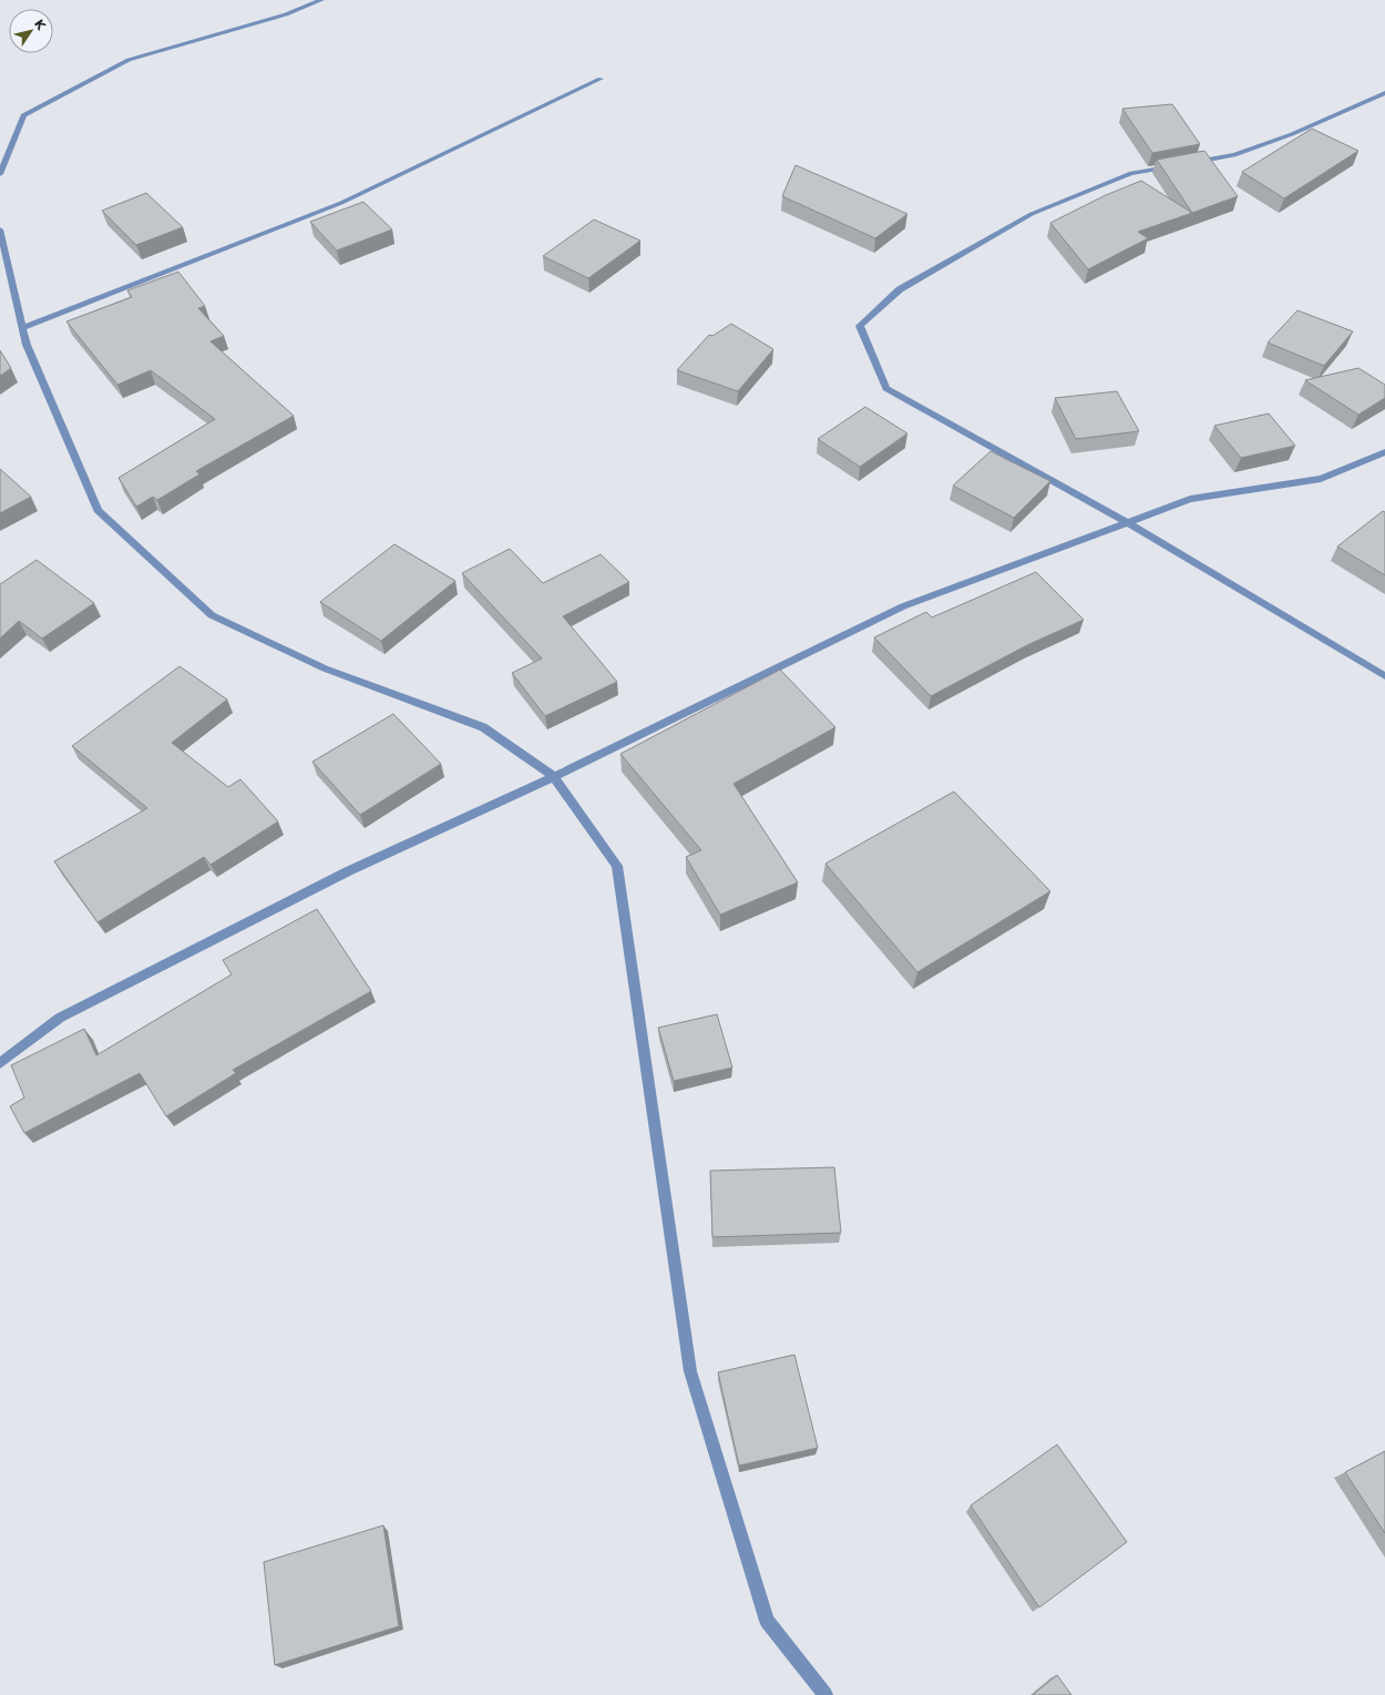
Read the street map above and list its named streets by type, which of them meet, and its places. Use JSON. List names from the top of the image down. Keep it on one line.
{"north":"top right"}
